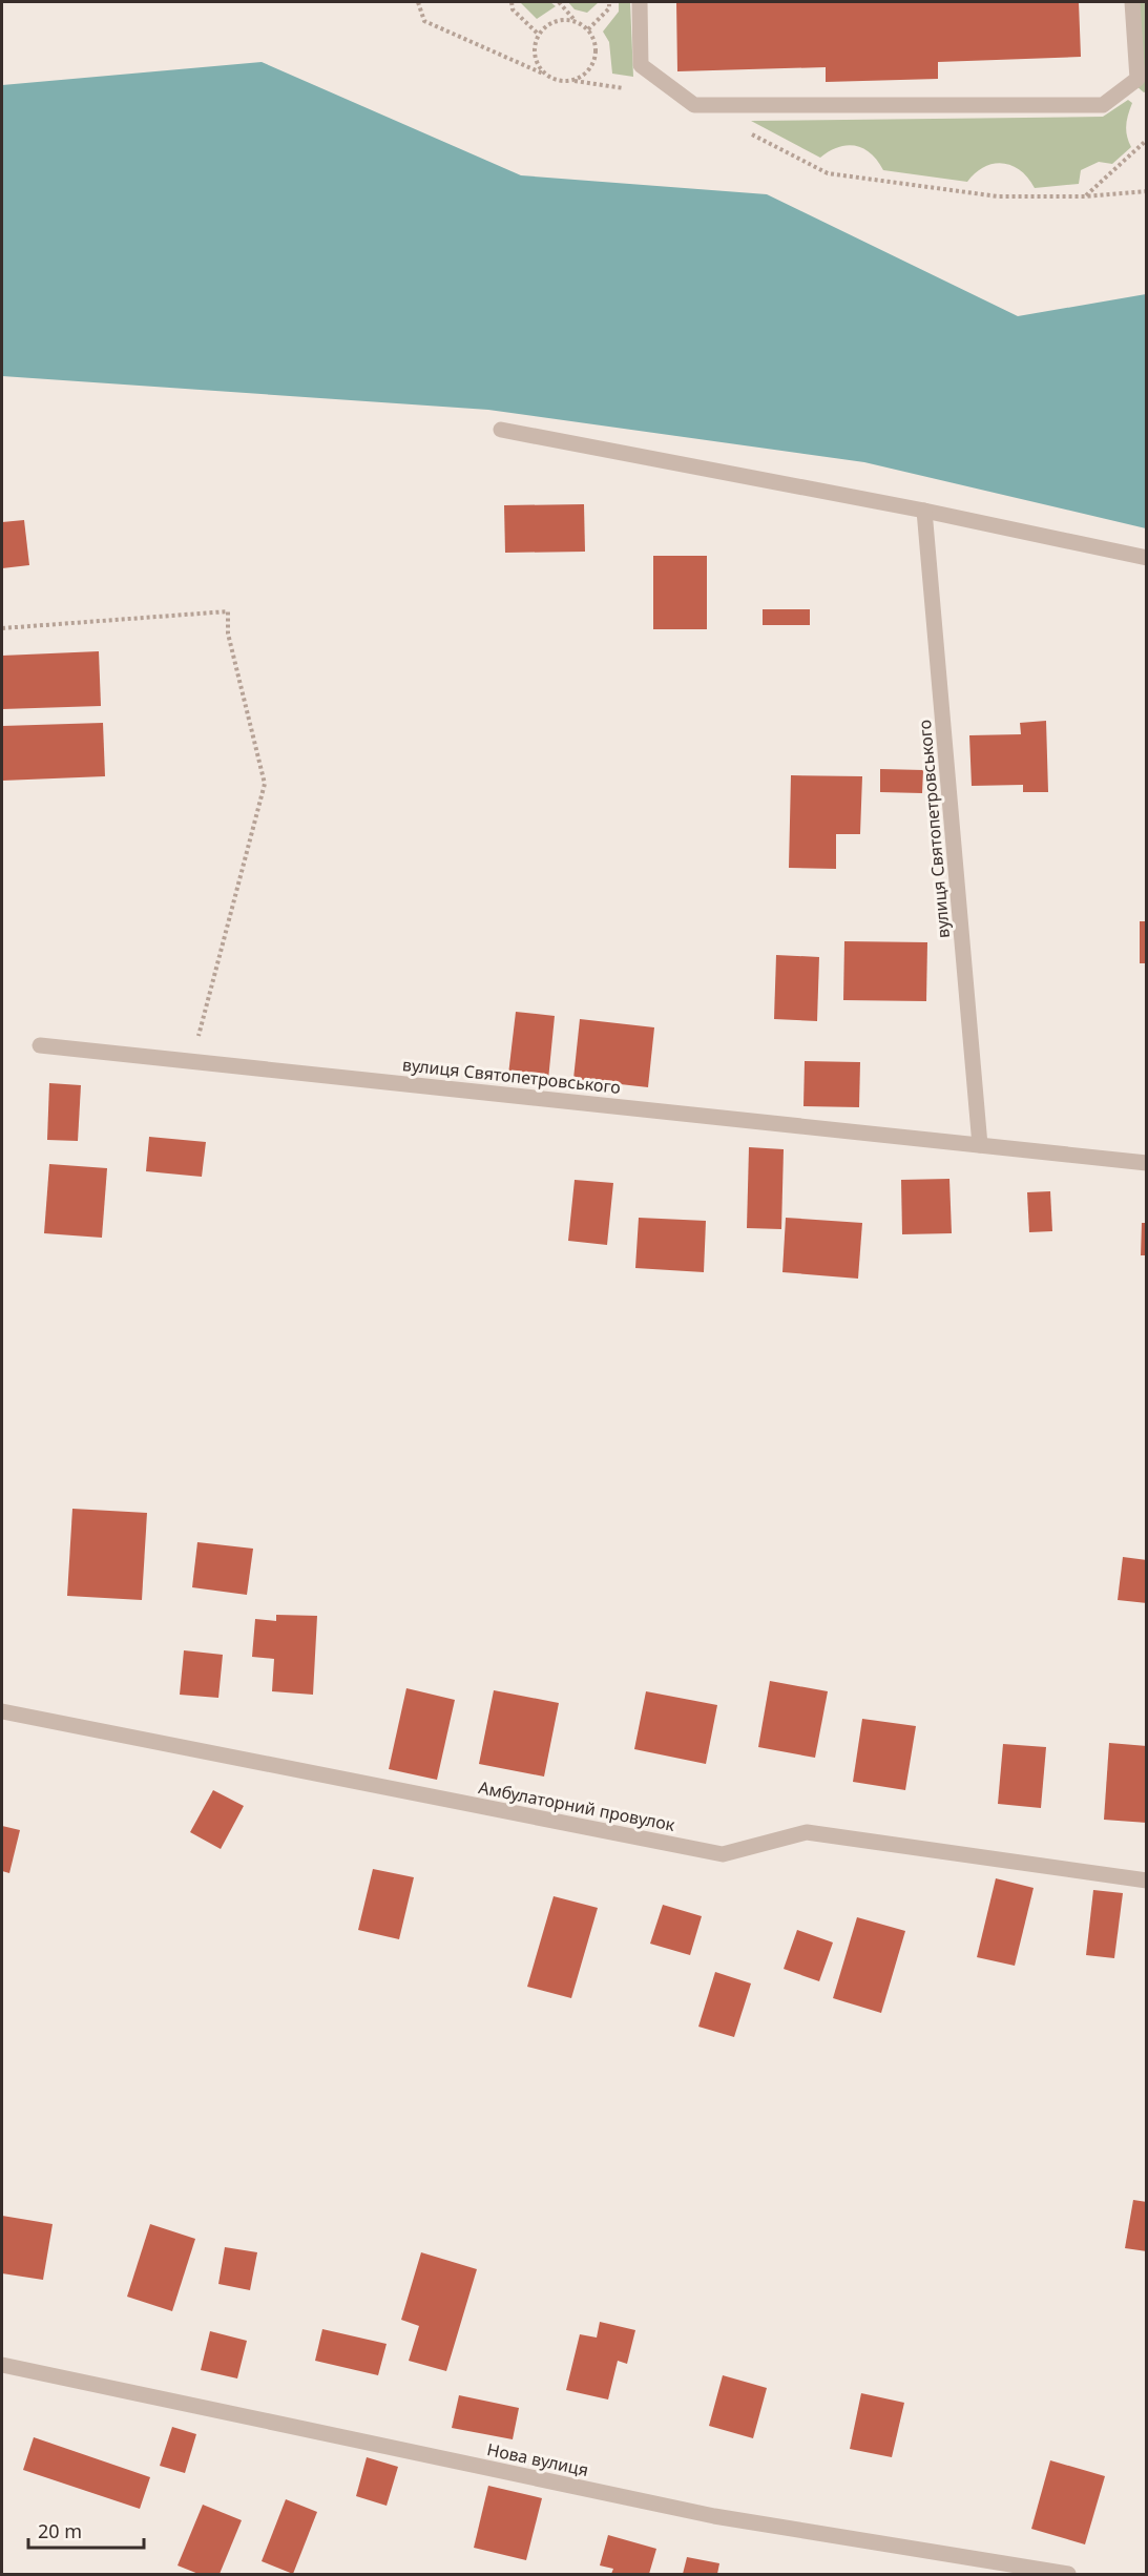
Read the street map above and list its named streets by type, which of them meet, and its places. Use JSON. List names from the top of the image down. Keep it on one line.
{"streets":{"street":["вулиця Святопетровського","Амбулаторний провулок","Нова вулиця"]},"scale_bar":"20 m"}
